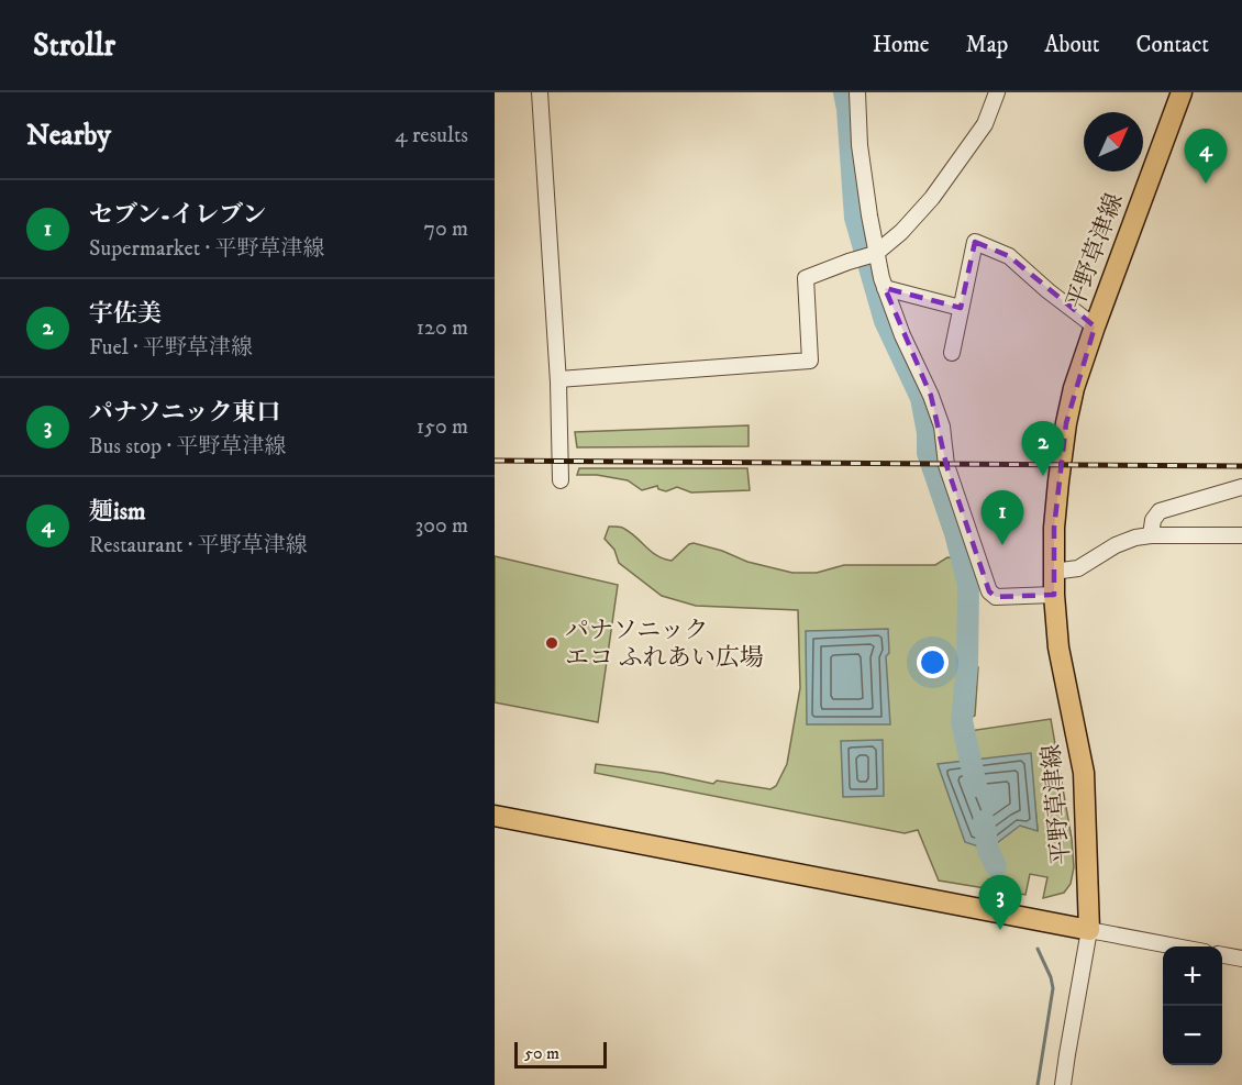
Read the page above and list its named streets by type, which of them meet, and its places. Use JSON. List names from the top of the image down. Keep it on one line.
{"streets":{"main road":["平野草津線"]},"places":["パナソニック エコ ふれあい広場"],"scale_bar":"50 m","north":"top right","page":{"header":"Strollr","nav":["Home","Map","About","Contact"],"heading":["Nearby","4 results"],"pins":["4","2","1","3"],"list":[{"mark":"1","name":"セブン-イレブン","note":"Supermarket · 平野草津線","value":"70 m"},{"mark":"2","name":"宇佐美","note":"Fuel · 平野草津線","value":"120 m"},{"mark":"3","name":"パナソニック東口","note":"Bus stop · 平野草津線","value":"150 m"},{"mark":"4","name":"麺ism","note":"Restaurant · 平野草津線","value":"300 m"}],"map_buttons":["+","−"],"scale":"50 m"}}
